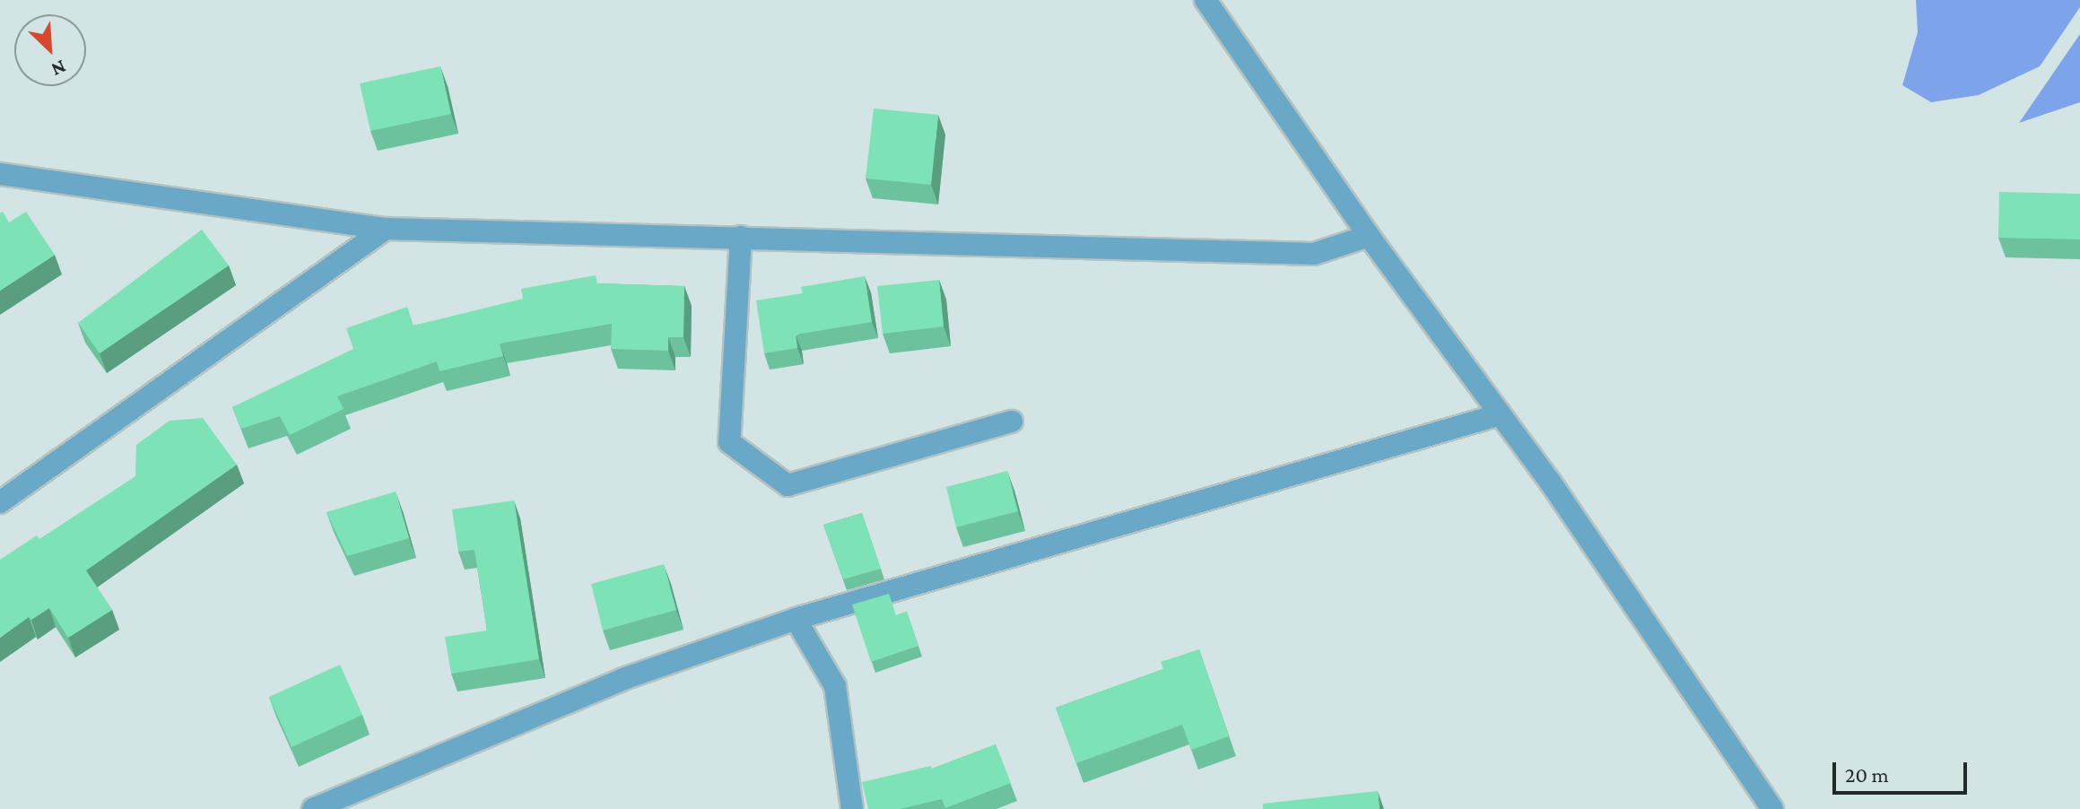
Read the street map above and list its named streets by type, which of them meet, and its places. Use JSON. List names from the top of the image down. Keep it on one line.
{"scale_bar":"20 m","north":"bottom right"}
